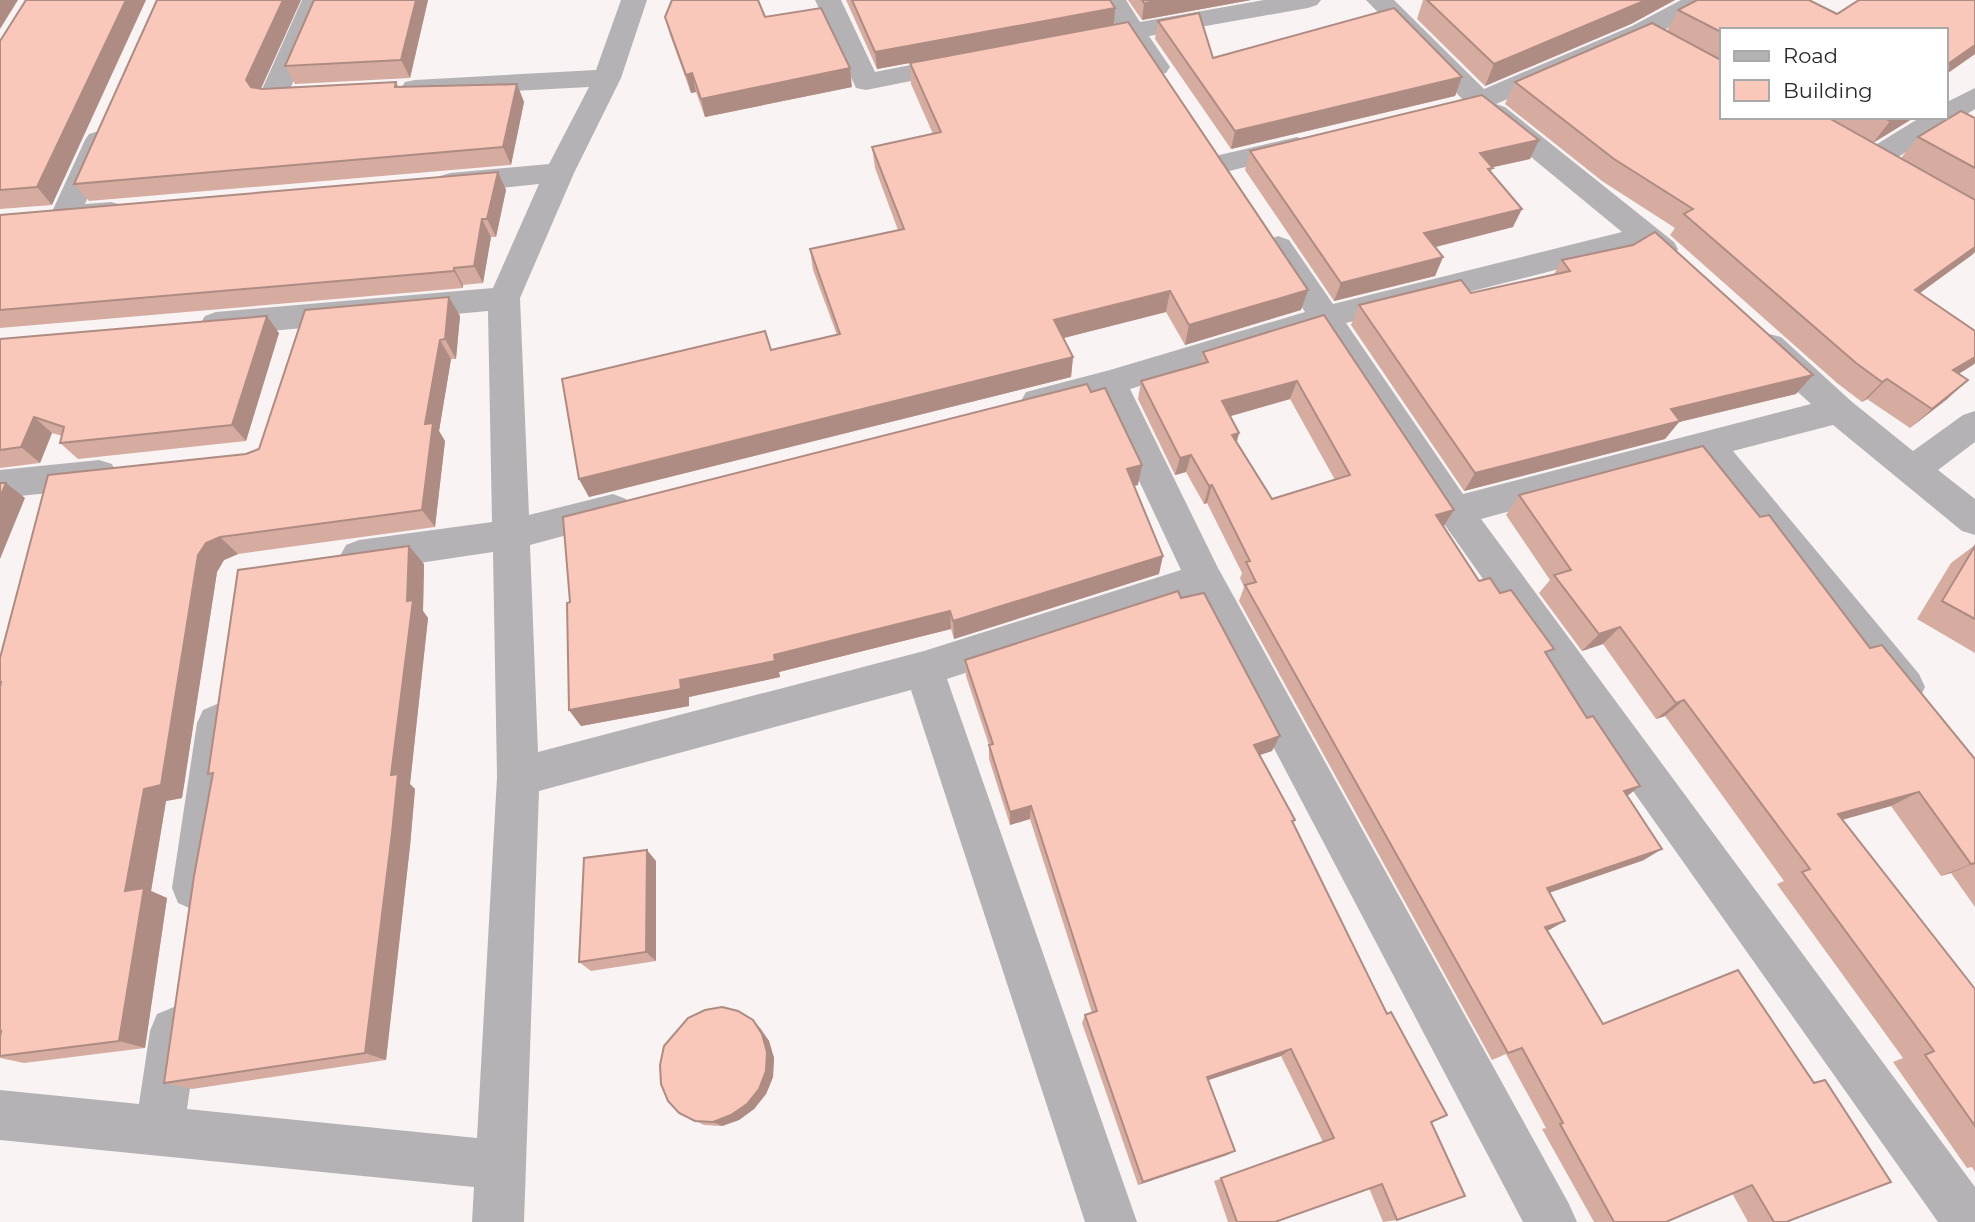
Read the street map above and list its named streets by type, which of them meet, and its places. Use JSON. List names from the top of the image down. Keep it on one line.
{"legend":["Road","Building"]}
